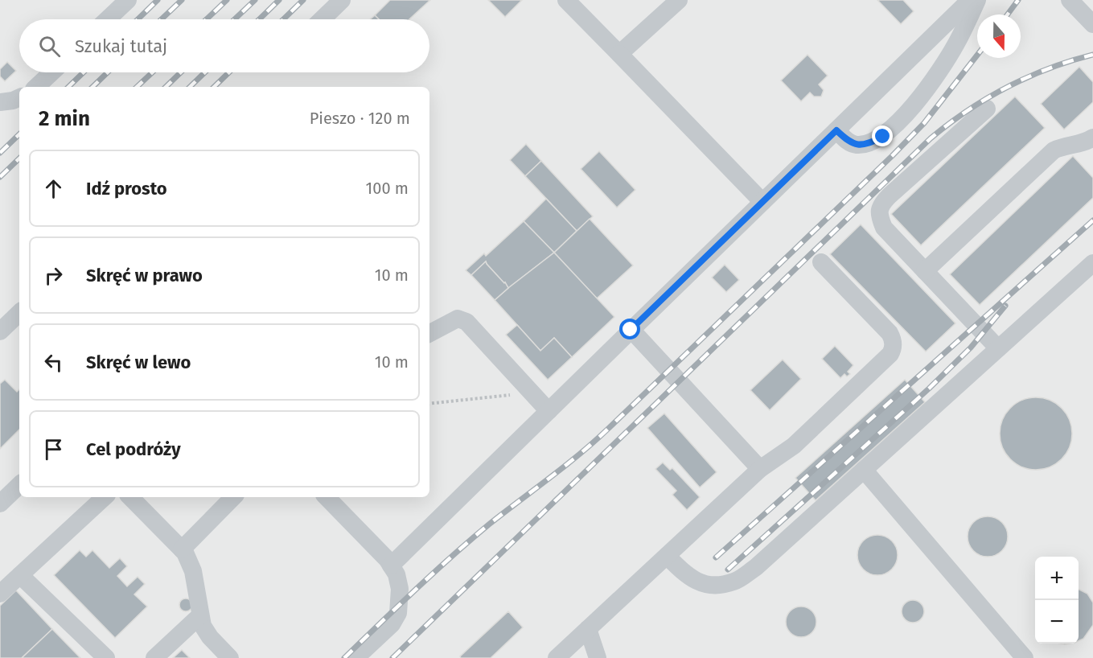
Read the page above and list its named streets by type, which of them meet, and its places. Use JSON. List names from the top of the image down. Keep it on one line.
{"north":"bottom","page":{"search":"Szukaj tutaj","heading":["2 min","Pieszo · 120 m"],"list":[["Idź prosto","100 m"],["Skręć w prawo","10 m"],["Skręć w lewo","10 m"],"Cel podróży"],"map_buttons":["+","−"]}}
